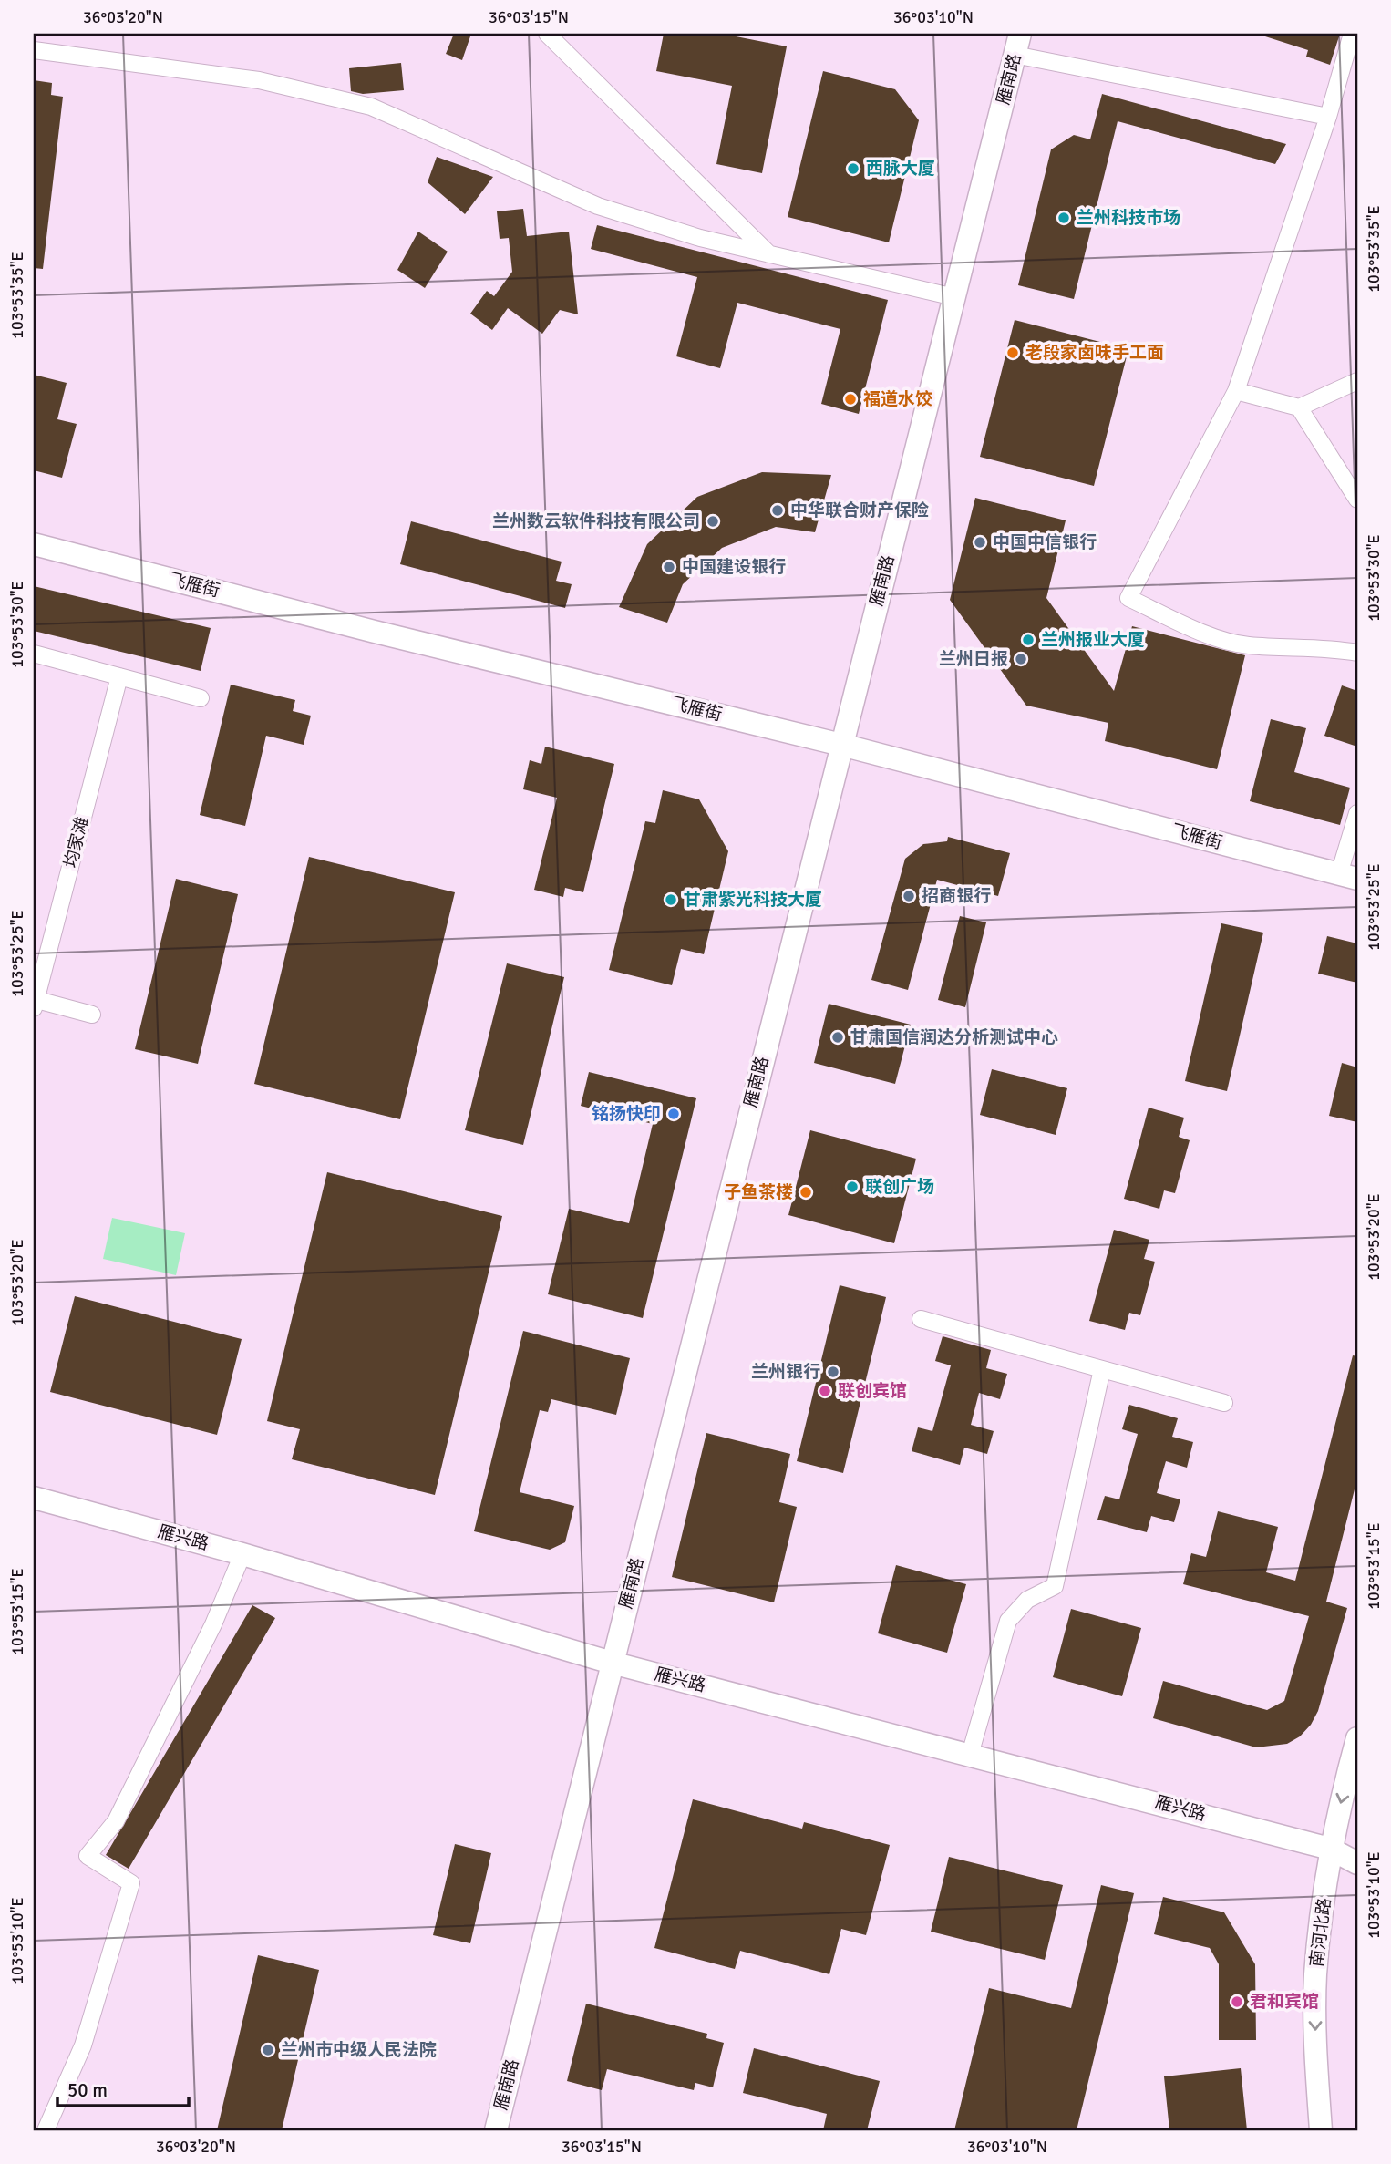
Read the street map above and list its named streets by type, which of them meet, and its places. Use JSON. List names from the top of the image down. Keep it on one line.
{"streets":{"main road":["雁南路","飞雁街","雁兴路","南河北路"],"street":["均家滩"]},"crossings":[["雁南路","飞雁街"],["雁南路","雁兴路"],["雁兴路","南河北路"]],"one_way":["南河北路"],"places":["西脉大厦","兰州科技市场","老段家卤味手工面","福道水饺","中华联合财产保险","兰州数云软件科技有限公司","中国中信银行","中国建设银行","兰州报业大厦","兰州日报","招商银行","甘肃紫光科技大厦","甘肃国信润达分析测试中心","铭扬快印","联创广场","子鱼茶楼","兰州银行","联创宾馆","君和宾馆","兰州市中级人民法院"],"scale_bar":"50 m","coordinates":["36°03'20\"N","36°03'15\"N","36°03'10\"N","103°53'35\"E","103°53'30\"E","103°53'25\"E","103°53'20\"E","103°53'15\"E","103°53'10\"E"]}
